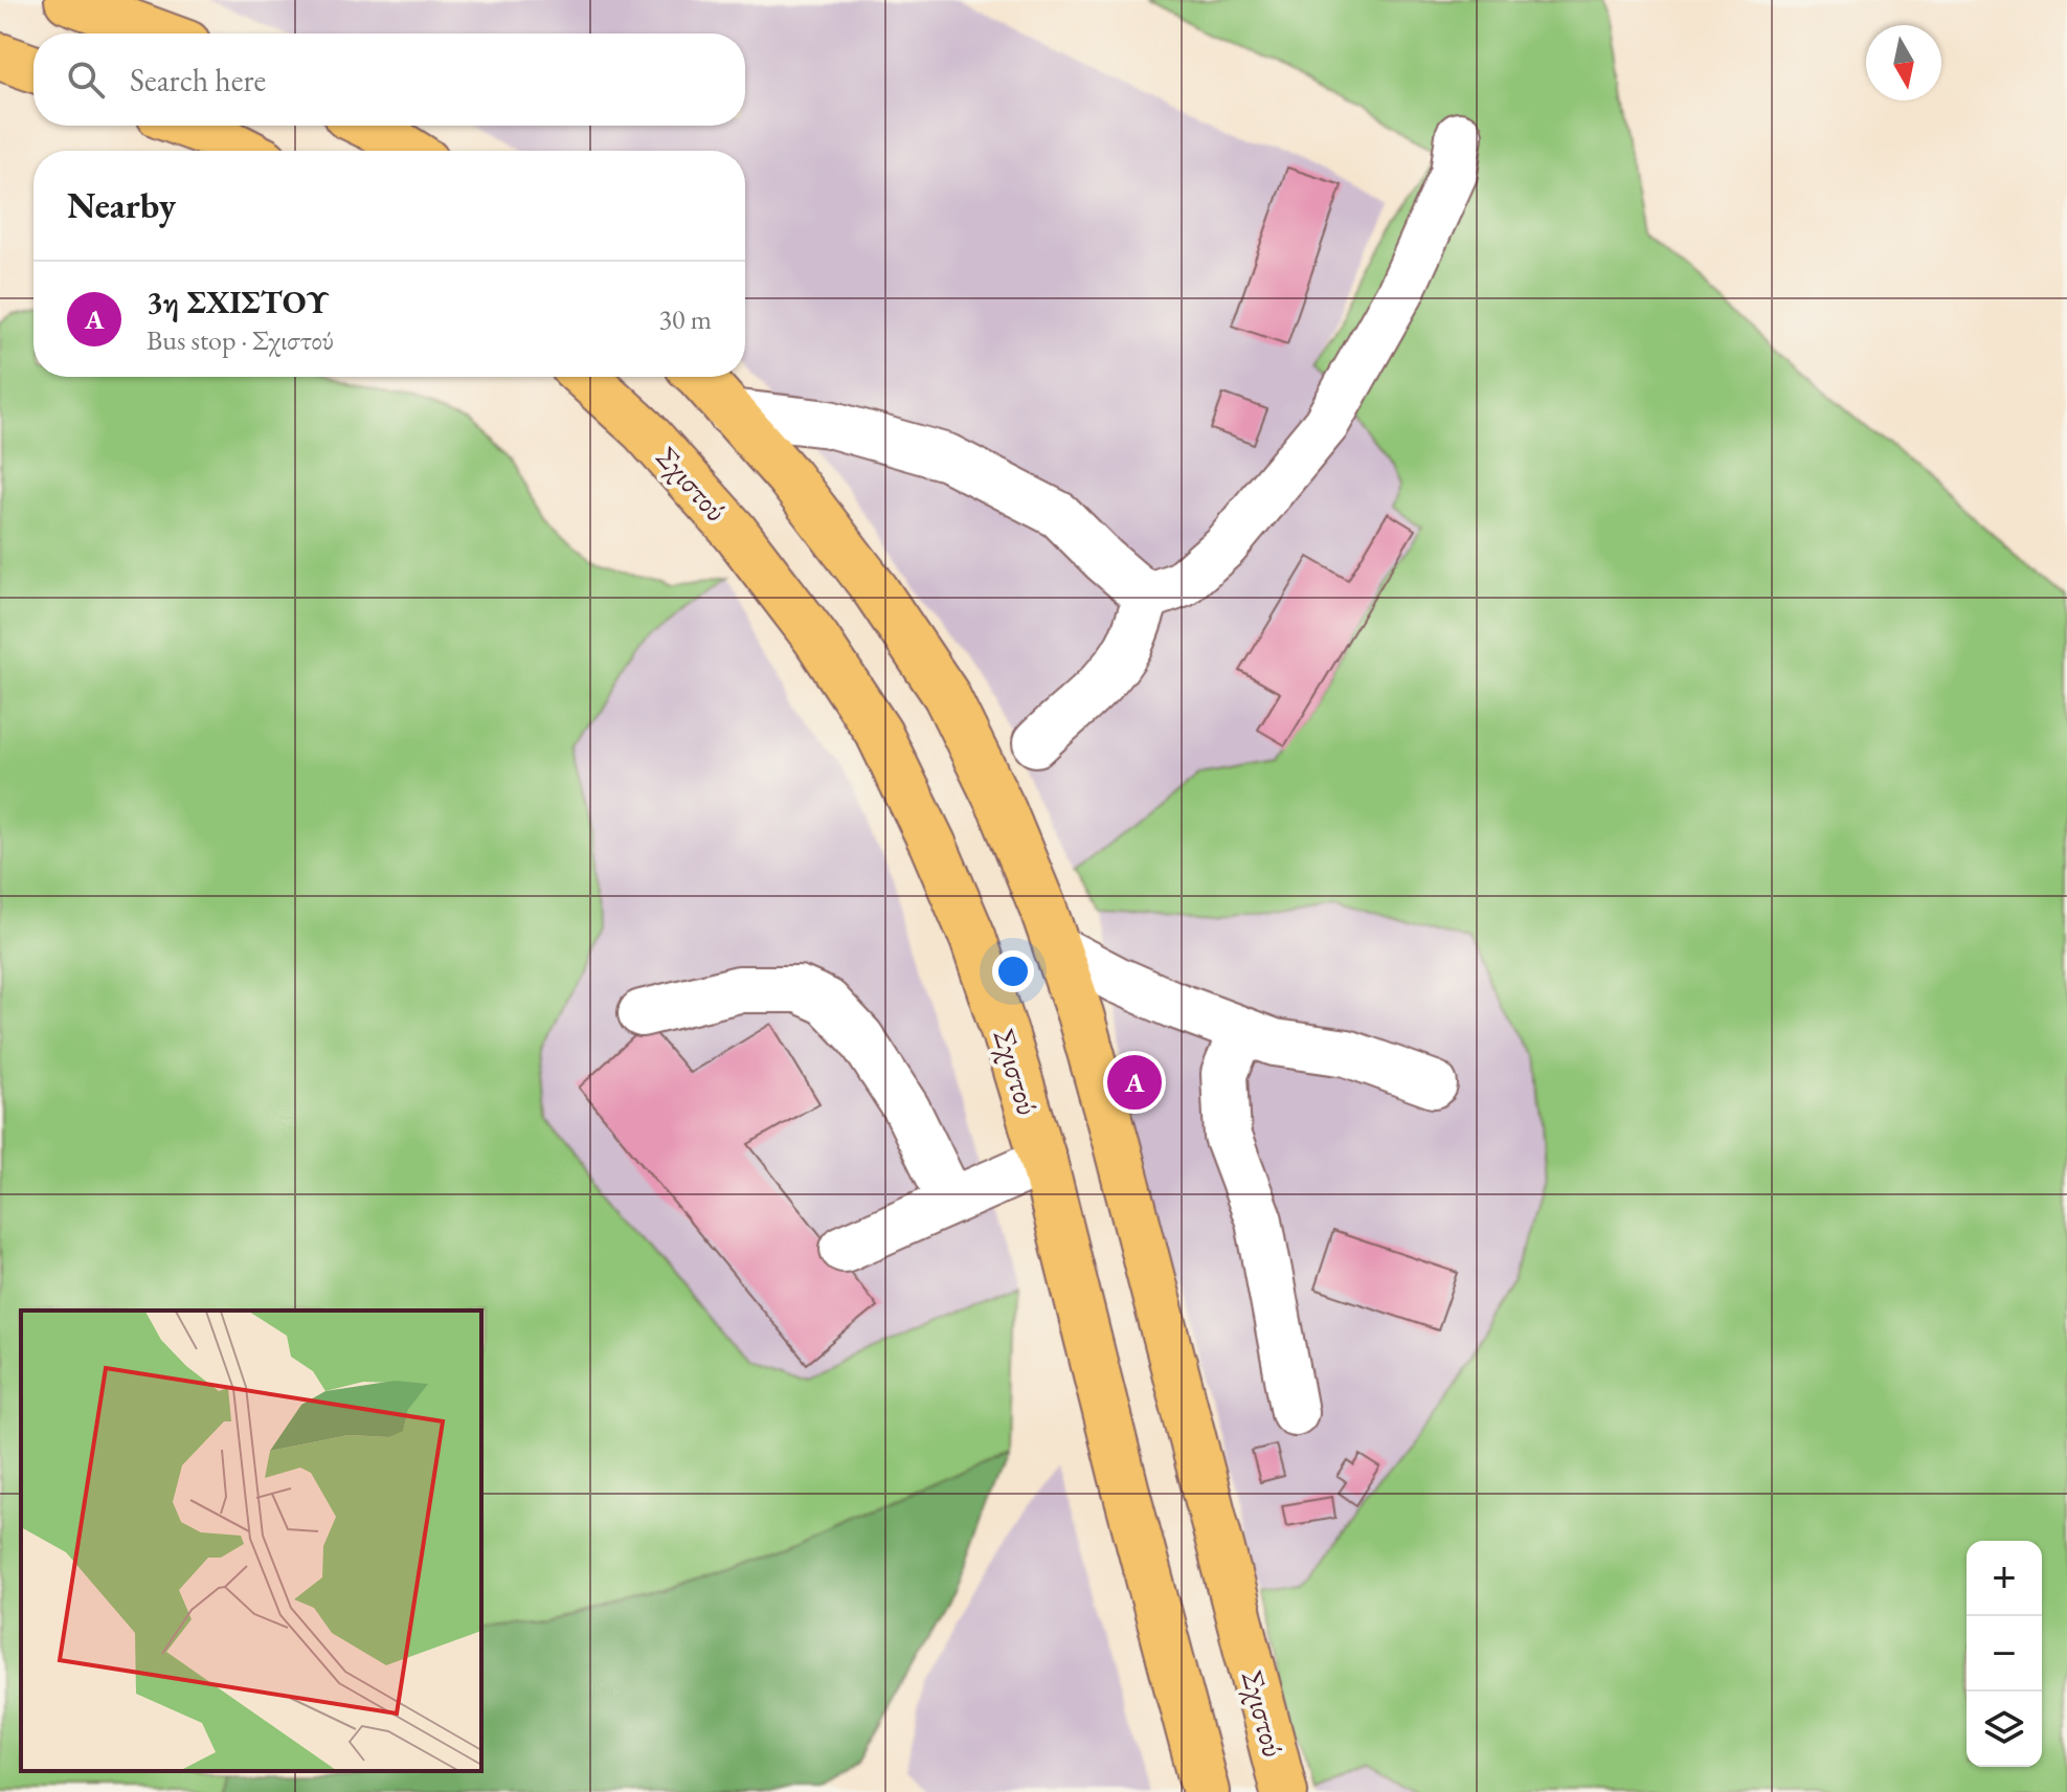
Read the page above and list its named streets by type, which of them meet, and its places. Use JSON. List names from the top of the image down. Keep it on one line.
{"streets":{"main road":["Σχιστού"]},"north":"bottom","page":{"search":"Search here","heading":"Nearby","list":[{"mark":"A","name":"3η ΣΧΙΣΤΟΥ","note":"Bus stop · Σχιστού","value":"30 m"}],"pins":"A","map_buttons":["+","−"]}}
